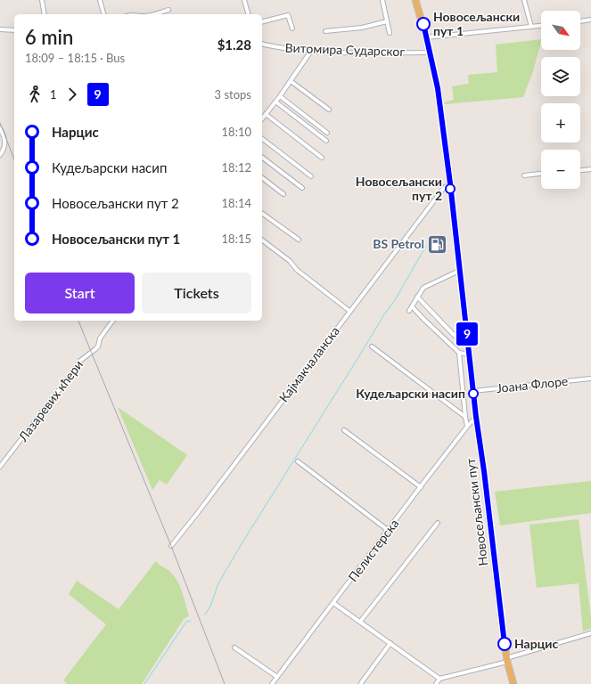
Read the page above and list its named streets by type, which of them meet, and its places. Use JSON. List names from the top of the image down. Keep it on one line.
{"streets":{"main road":["Новосељански пут"],"street":["Витомира Сударског","Кајмакчаланска","Јоана Флоре","Лазаревих кћери","Пелистерска"]},"crossings":[["Витомира Сударског","Новосељански пут"],["Кајмакчаланска","Новосељански пут"],["Јоана Флоре","Новосељански пут"],["Новосељански пут","Пелистерска"]],"places":{"other":["Новосељански пут 1","Новосељански пут 2","Кудељарски насип","Нарцис"],"fuel station":["BS Petrol"]},"lines":["bus line 9"],"north":"bottom right","page":{"on_map":"9","map_buttons":["+","−"],"heading":["6 min","18:09 – 18:15 · Bus","$1.28"],"legs":["1","9","3 stops"],"list":[{"name":"Нарцис","value":"18:10"},{"name":"Кудељарски насип","value":"18:12"},{"name":"Новосељански пут 2","value":"18:14"},{"name":"Новосељански пут 1","value":"18:15"}],"buttons":["Start","Tickets"]}}
